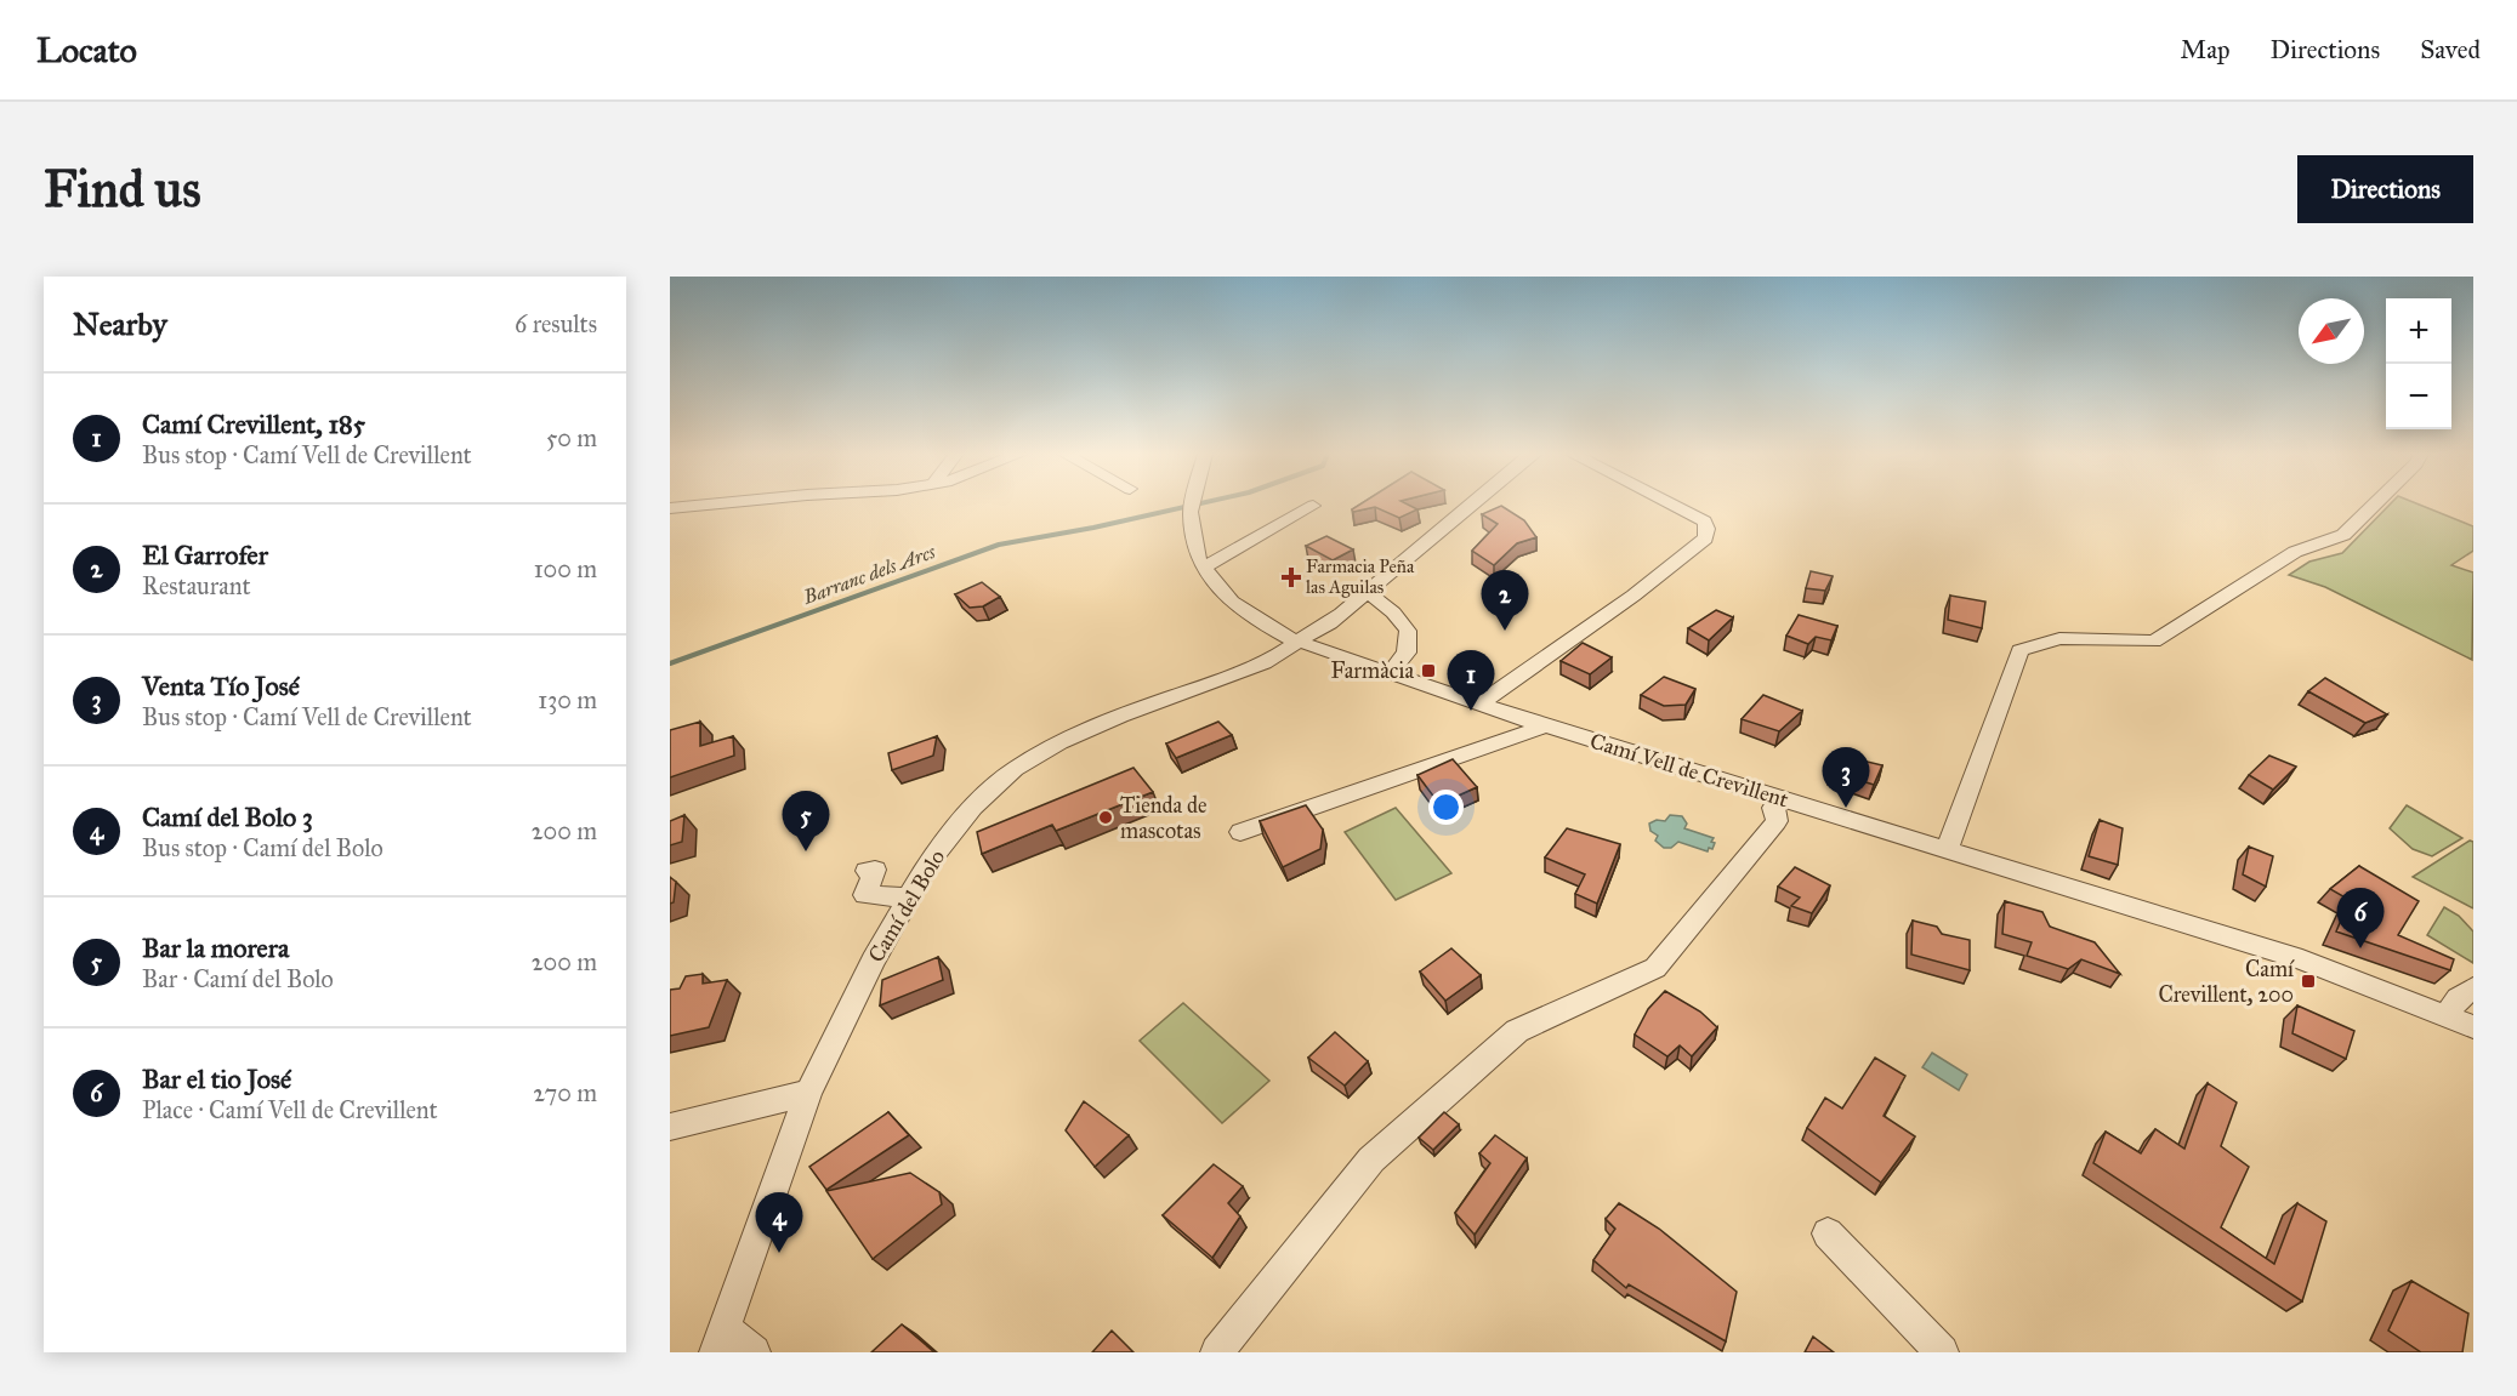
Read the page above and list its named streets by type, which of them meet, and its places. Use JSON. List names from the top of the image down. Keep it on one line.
{"streets":{"street":["Camí Vell de Crevillent","Camí del Bolo"]},"crossings":[["Camí Vell de Crevillent","Camí del Bolo"]],"water":["Barranc dels Arcs"],"places":{"health":["Farmacia Peña las Aguilas"],"transit":["Farmàcia","Camí Crevillent, 200"],"other":["Tienda de mascotas"]},"north":"bottom left","page":{"header":"Locato","nav":["Map","Directions","Saved"],"buttons":"Directions","title":"Find us","heading":["Nearby","6 results"],"map_buttons":["+","−"],"list":[{"mark":"1","name":"Camí Crevillent, 185","note":"Bus stop · Camí Vell de Crevillent","value":"50 m"},{"mark":"2","name":"El Garrofer","note":"Restaurant","value":"100 m"},{"mark":"3","name":"Venta Tío José","note":"Bus stop · Camí Vell de Crevillent","value":"130 m"},{"mark":"4","name":"Camí del Bolo 3","note":"Bus stop · Camí del Bolo","value":"200 m"},{"mark":"5","name":"Bar la morera","note":"Bar · Camí del Bolo","value":"200 m"},{"mark":"6","name":"Bar el tio José","note":"Place · Camí Vell de Crevillent","value":"270 m"}],"pins":["2","1","3","5","6","4"]}}
